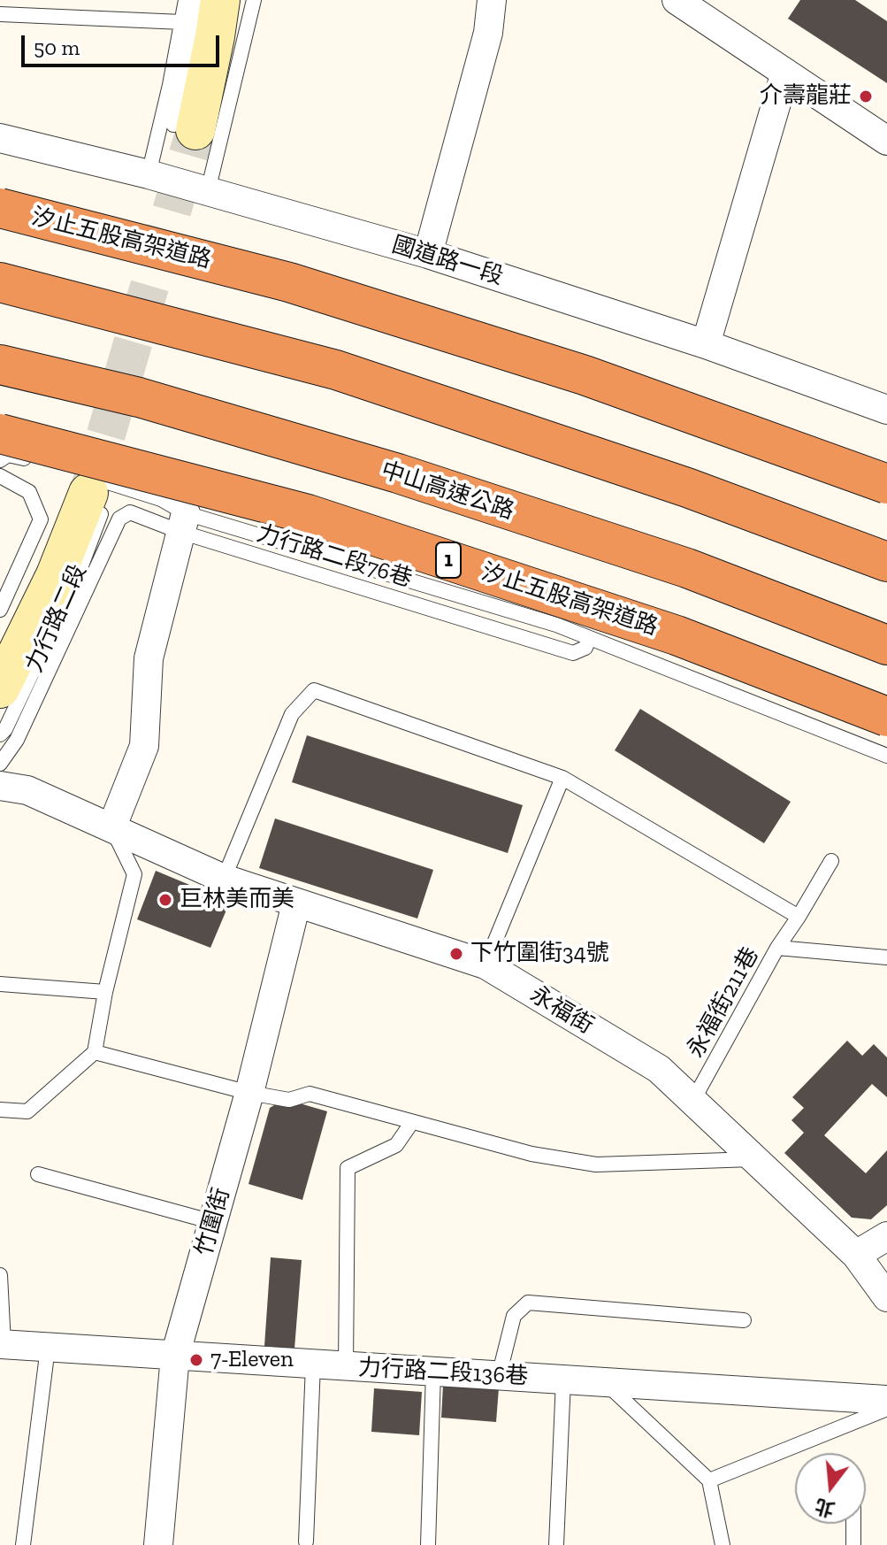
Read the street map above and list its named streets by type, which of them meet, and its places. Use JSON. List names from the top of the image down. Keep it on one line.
{"streets":{"highway":["汐止五股高架道路","中山高速公路","1"],"street":["國道路一段","力行路二段","永福街","竹圍街","力行路二段136巷"],"lane":["力行路二段76巷","永福街211巷"]},"crossings":[["永福街211巷","永福街"],["永福街","竹圍街"],["竹圍街","力行路二段136巷"]],"places":["介壽龍莊","巨林美而美","下竹圍街34號","7-Eleven"],"scale_bar":"50 m","north":"bottom"}
